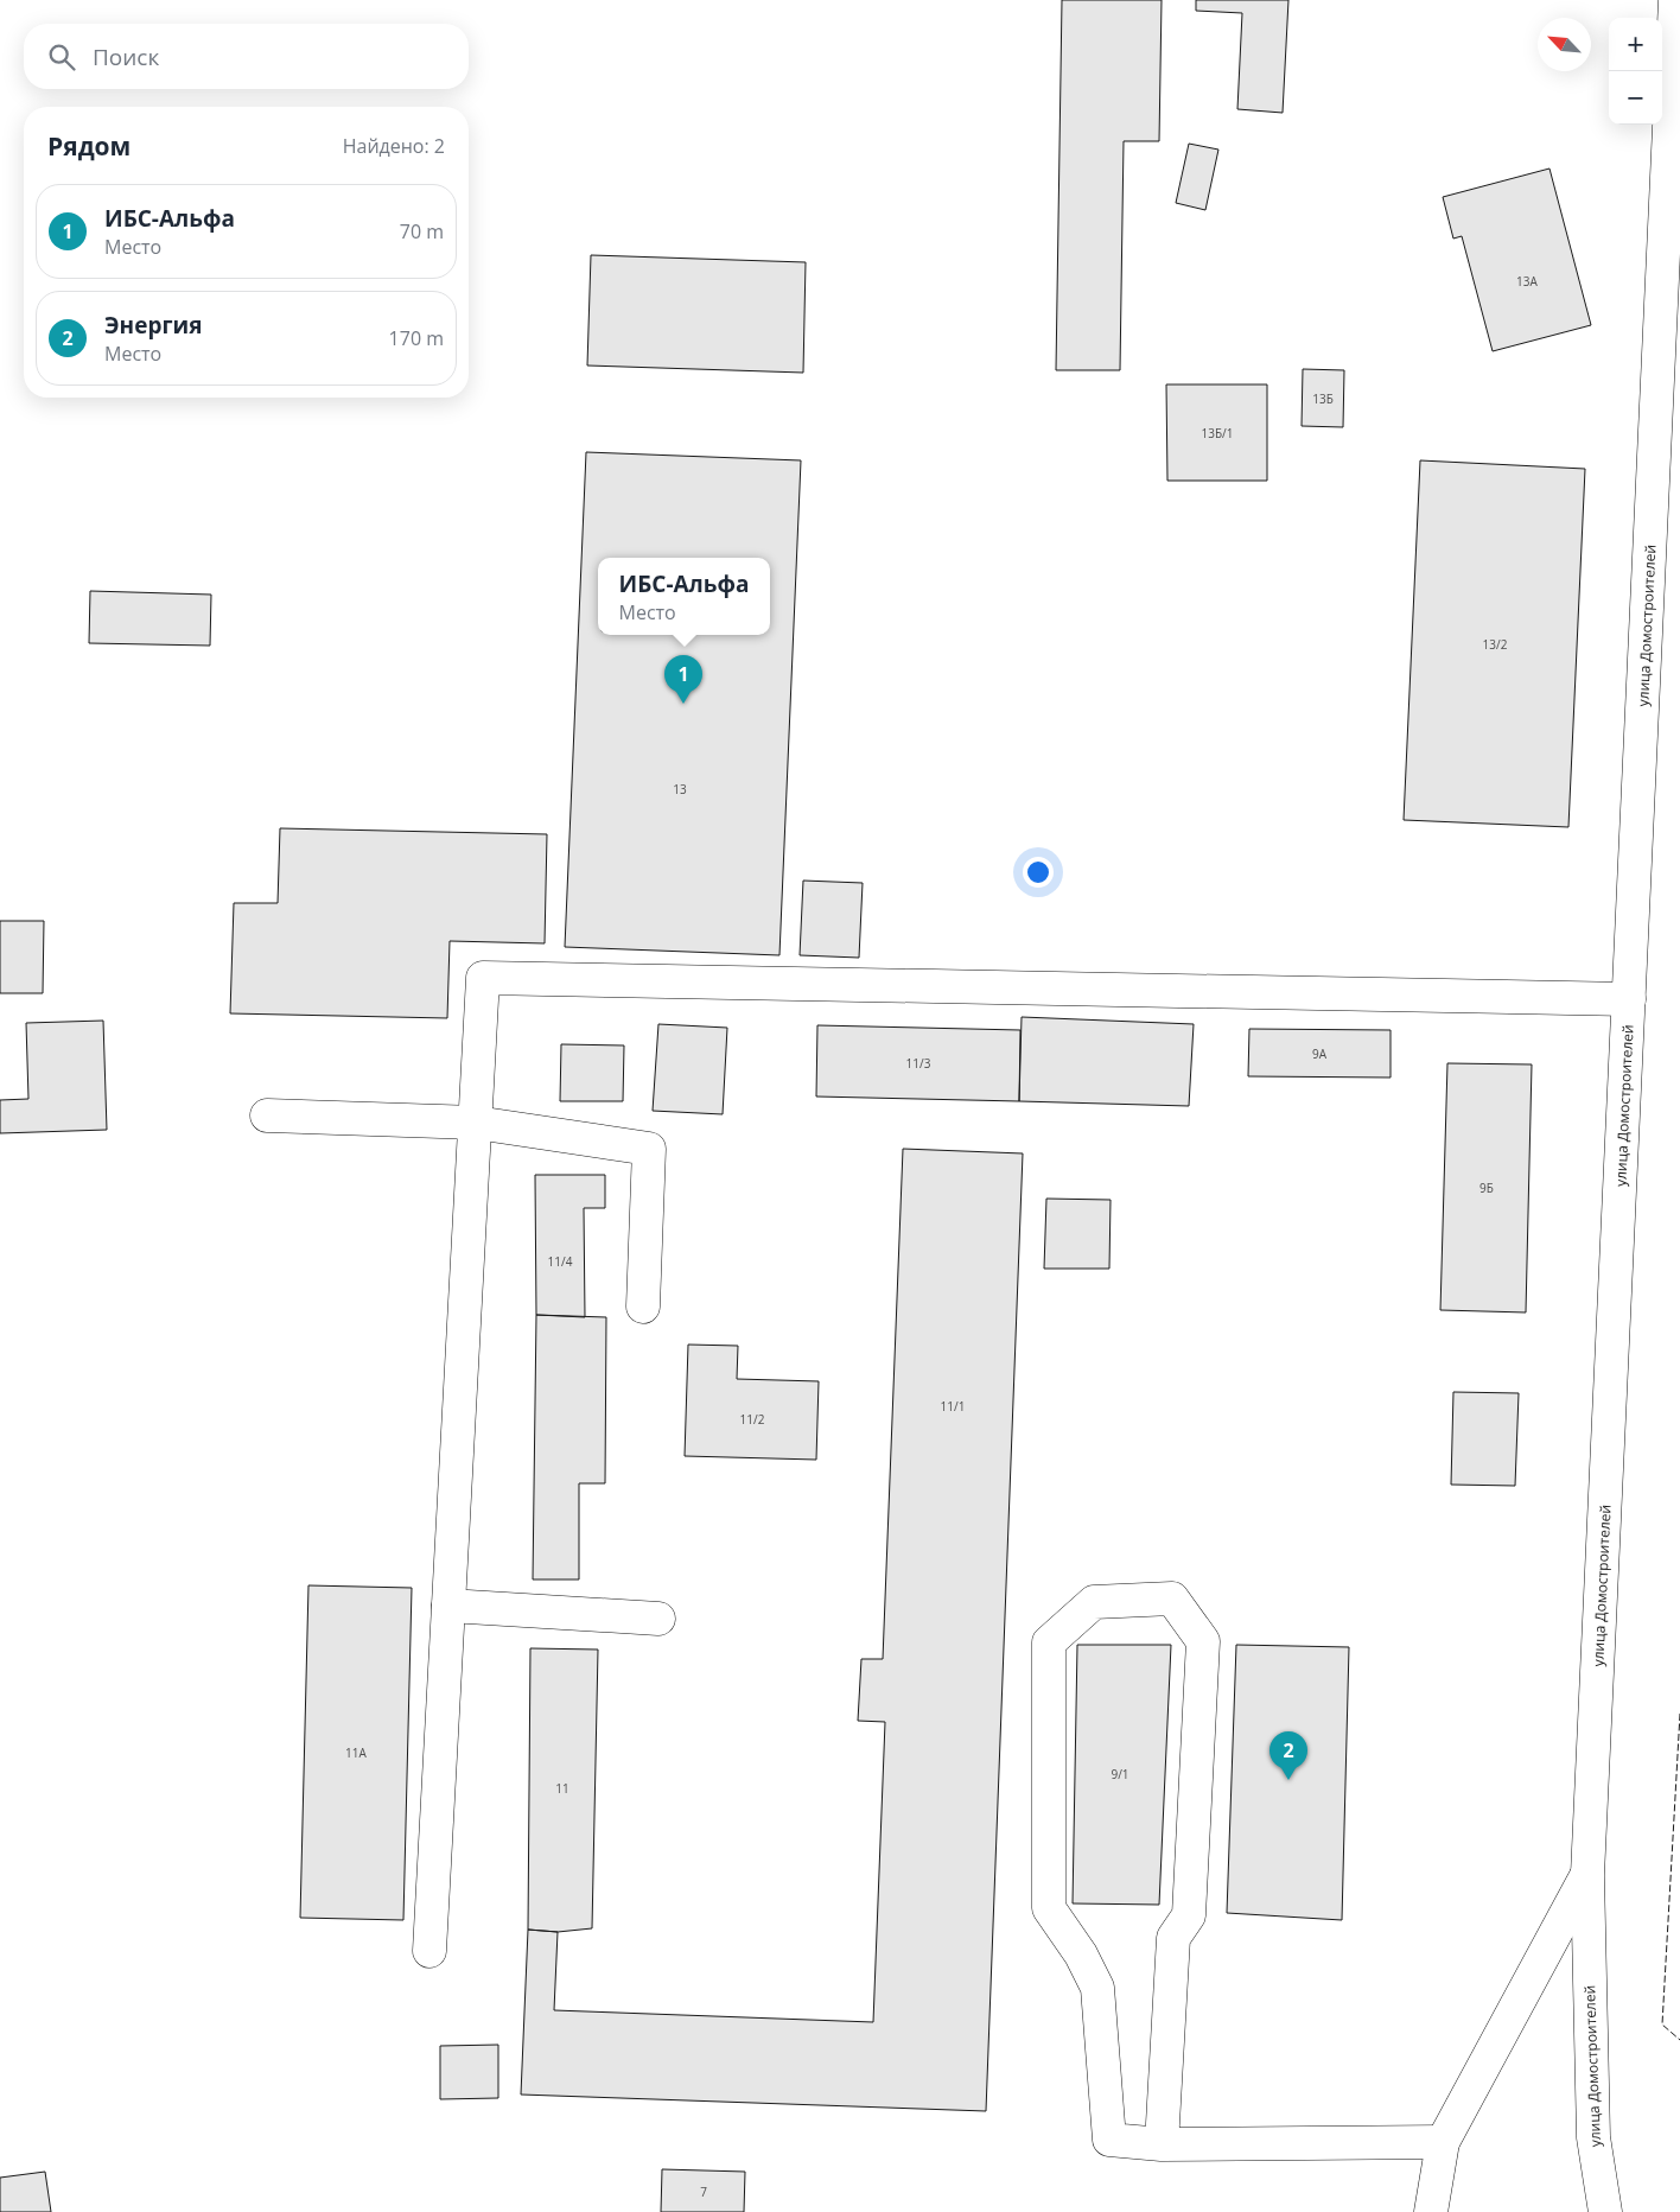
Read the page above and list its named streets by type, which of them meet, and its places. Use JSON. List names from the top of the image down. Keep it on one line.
{"streets":{"street":["улица Домостроителей"]},"house_numbers":["13А","13Б","13Б/1","13/2","13","9А","11/3","9Б","11/4","11/1","11/2","11А","9/1","11","7"],"north":"top left","page":{"map_buttons":["+","−"],"search":"Поиск","heading":["Рядом","Найдено: 2"],"list":[{"mark":"1","name":"ИБС-Альфа","note":"Место","value":"70 m"},{"mark":"2","name":"Энергия","note":"Место","value":"170 m"}],"popup":["ИБС-Альфа","Место"],"pins":["1","2"]}}
